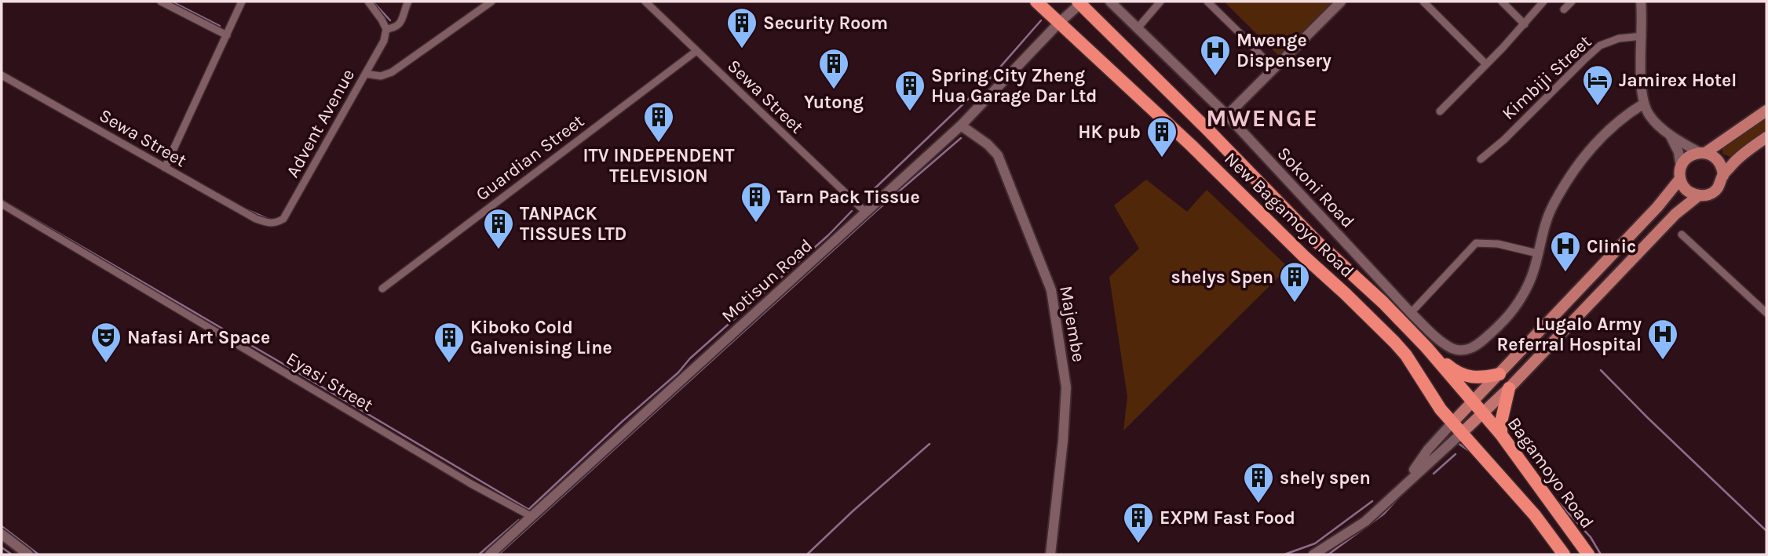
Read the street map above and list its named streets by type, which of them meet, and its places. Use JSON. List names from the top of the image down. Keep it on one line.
{"streets":{"highway":["New Bagamoyo Road","Bagamoyo Road"],"street":["Kimbiji Street","Sewa Street","Advent Avenue","Guardian Street","Sokoni Road","Motisun Road","Majembe","Eyasi Street"]},"crossings":[["Sewa Street","Advent Avenue"],["Sewa Street","Guardian Street"],["Sewa Street","Motisun Road"],["New Bagamoyo Road","Motisun Road"],["New Bagamoyo Road","Bagamoyo Road"],["Motisun Road","Majembe"],["Motisun Road","Eyasi Street"]],"districts":["MWENGE"],"places":{"building":["Security Room","Yutong","Spring City Zheng Hua Garage Dar Ltd","ITV INDEPENDENT TELEVISION","HK pub","Tarn Pack Tissue","TANPACK TISSUES LTD","shelys Spen","Kiboko Cold Galvenising Line","shely spen","EXPM Fast Food"],"hospital":["Mwenge Dispensery","Clinic","Lugalo Army Referral Hospital"],"hotel":["Jamirex Hotel"],"theatre":["Nafasi Art Space"]}}
